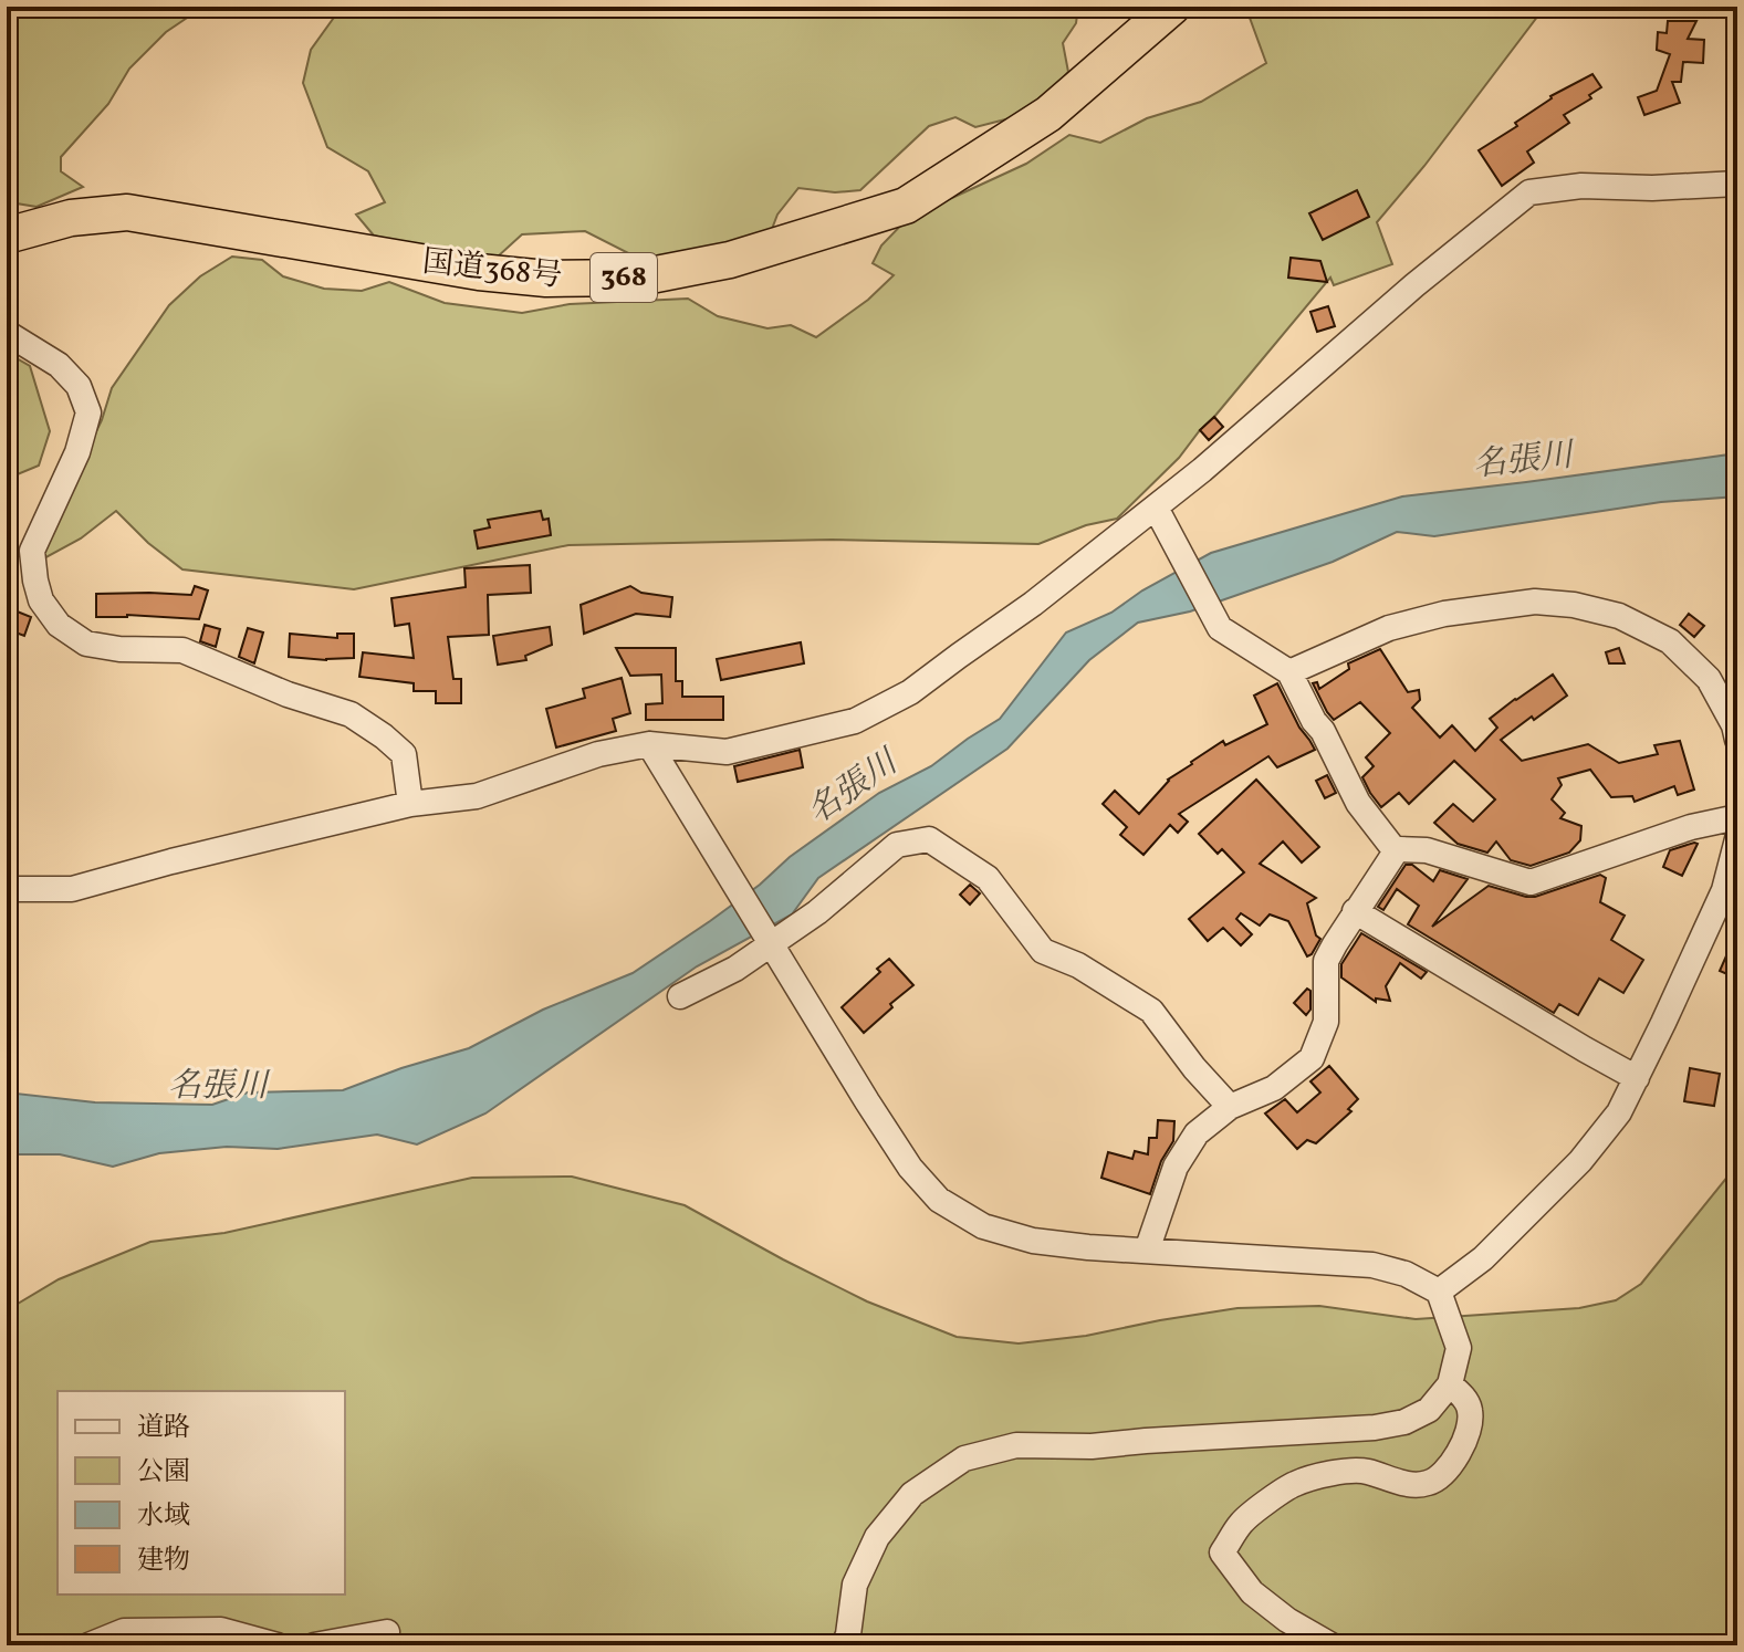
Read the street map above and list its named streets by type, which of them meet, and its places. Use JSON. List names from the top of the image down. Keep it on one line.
{"streets":{"highway":["国道368号","368"]},"water":["名張川"],"legend":["道路","公園","水域","建物"]}
